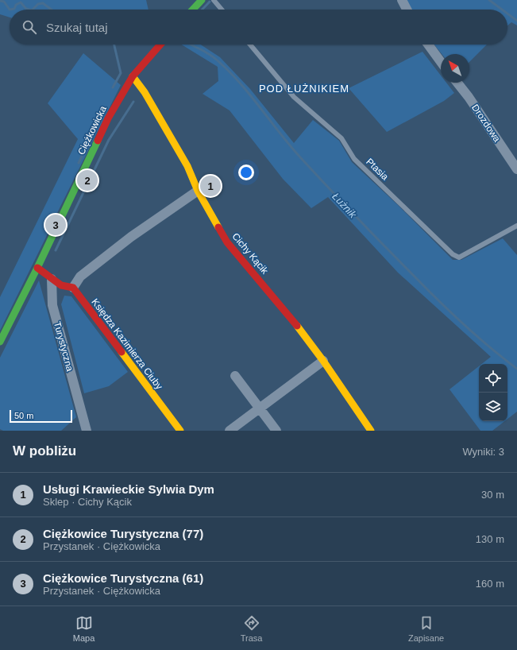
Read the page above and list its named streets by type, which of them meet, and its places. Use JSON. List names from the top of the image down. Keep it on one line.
{"streets":{"street":["Drozdowa","Ciężkowicka","Cichy Kącik","Księdza Kazimierza Ciuby","Turystyczna"],"lane":["Ptasia"]},"crossings":[["Ciężkowicka","Cichy Kącik"]],"districts":["POD ŁUŻNIKIEM"],"water":["Łużnik"],"scale_bar":"50 m","north":"top left","page":{"search":"Szukaj tutaj","pins":["2","1","3"],"scale":"50 m","heading":["W pobliżu","Wyniki: 3"],"list":[{"mark":"1","name":"Usługi Krawieckie Sylwia Dym","note":"Sklep · Cichy Kącik","value":"30 m"},{"mark":"2","name":"Ciężkowice Turystyczna (77)","note":"Przystanek · Ciężkowicka","value":"130 m"},{"mark":"3","name":"Ciężkowice Turystyczna (61)","note":"Przystanek · Ciężkowicka","value":"160 m"}],"nav":["Mapa","Trasa","Zapisane"]}}
